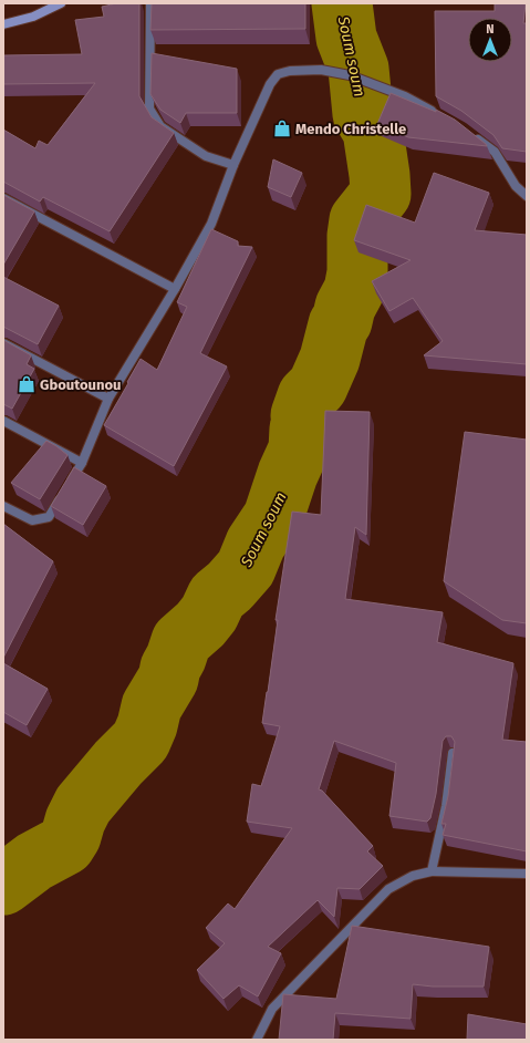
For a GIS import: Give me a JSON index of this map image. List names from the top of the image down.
{
  "water": ["Soum soum"],
  "places": {
    "shop": ["Mendo Christelle", "Gboutounou"]
  },
  "north": "top"
}
